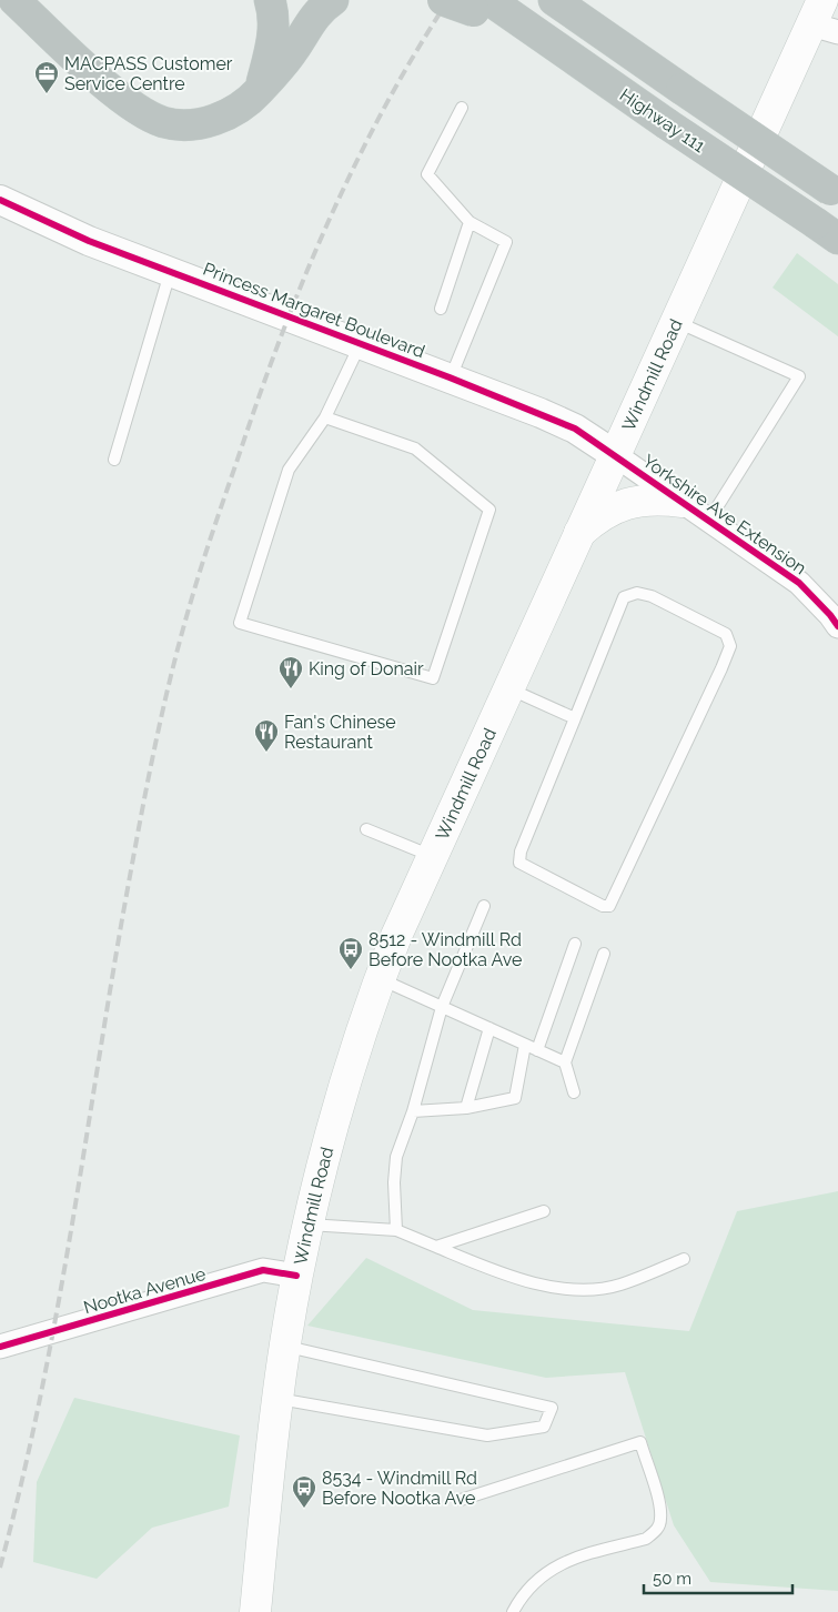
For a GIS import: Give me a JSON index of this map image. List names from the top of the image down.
{
  "streets": {
    "highway": ["Highway 111"],
    "main road": ["Windmill Road"],
    "street": ["Princess Margaret Boulevard", "Yorkshire Ave Extension", "Nootka Avenue"]
  },
  "crossings": [
    ["Princess Margaret Boulevard", "Windmill Road"],
    ["Princess Margaret Boulevard", "Yorkshire Ave Extension"],
    ["Windmill Road", "Yorkshire Ave Extension"],
    ["Windmill Road", "Nootka Avenue"]
  ],
  "places": {
    "office": ["MACPASS Customer Service Centre"],
    "restaurant": ["King of Donair", "Fan's Chinese Restaurant"],
    "bus stop": ["8512 - Windmill Rd Before Nootka Ave", "8534 - Windmill Rd Before Nootka Ave"]
  },
  "scale_bar": "50 m"
}
